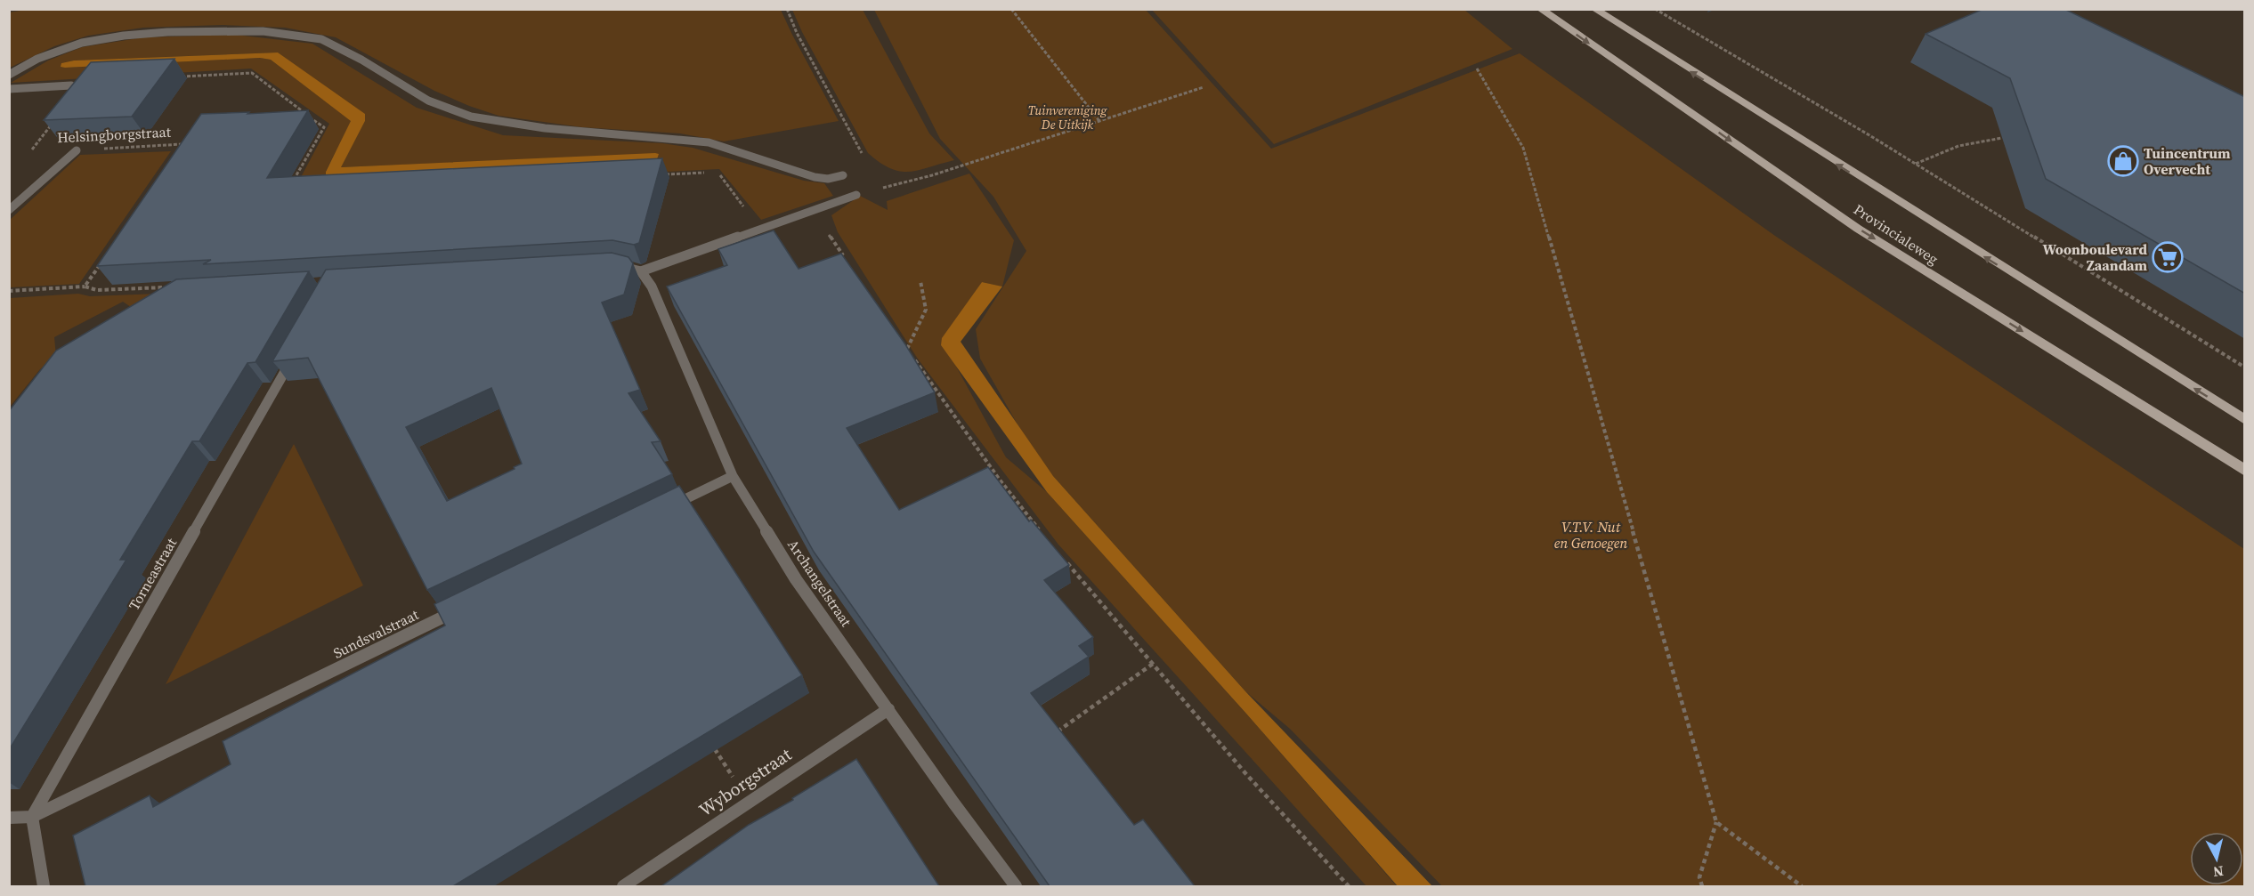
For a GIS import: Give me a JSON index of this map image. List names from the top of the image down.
{
  "streets": {
    "main road": ["Provincialeweg"],
    "street": [
      "Torneastraat",
      "Archangelstraat",
      "Sundsvalstraat",
      "Wyborgstraat"
    ],
    "path": ["Helsingborgstraat"]
  },
  "crossings": [
    ["Torneastraat", "Sundsvalstraat"],
    ["Archangelstraat", "Wyborgstraat"]
  ],
  "parks": ["Tuinvereniging De Uitkijk", "V.T.V. Nut en Genoegen"],
  "places": {
    "shop": ["Tuincentrum Overvecht"],
    "supermarket": ["Woonboulevard Zaandam"]
  },
  "north": "bottom"
}
